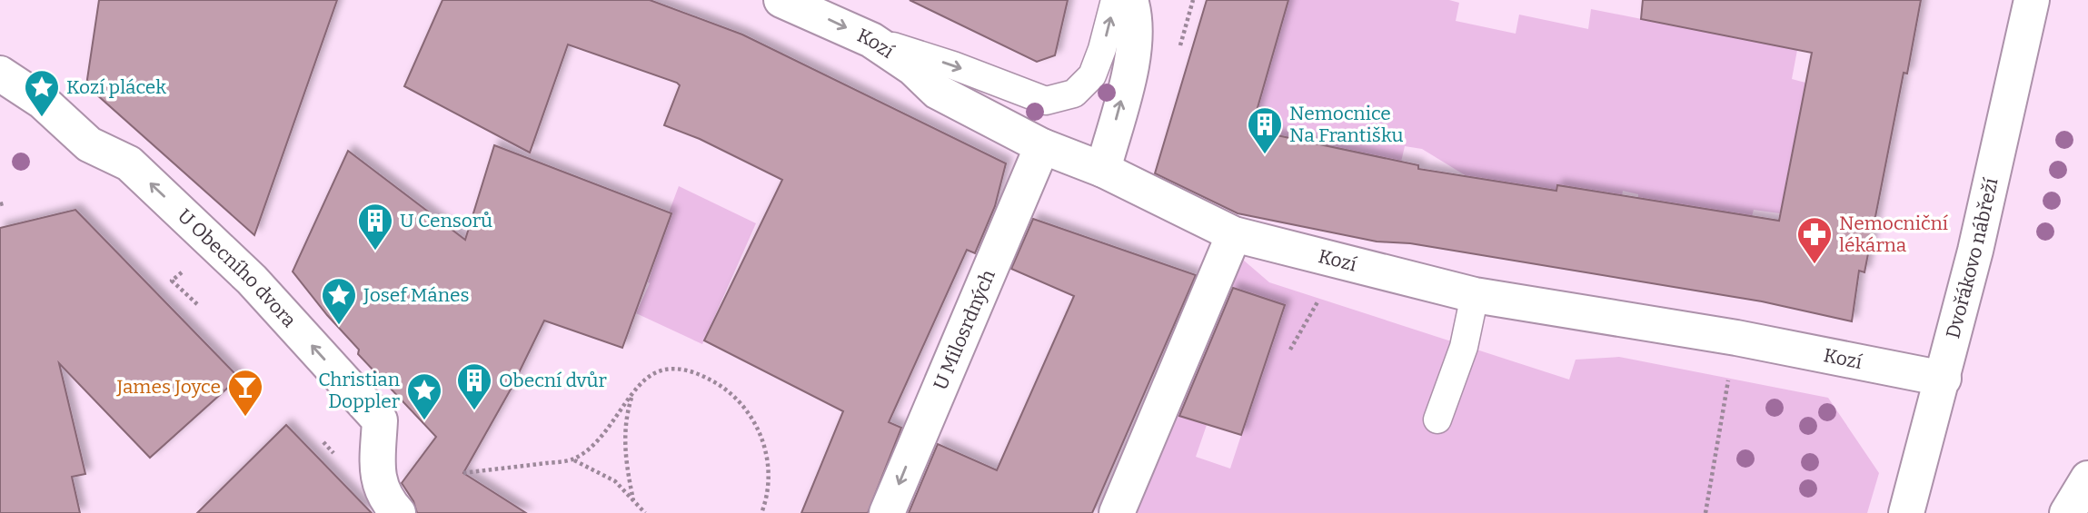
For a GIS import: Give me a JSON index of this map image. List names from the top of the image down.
{
  "streets": {
    "street": [
      "Kozí",
      "Dvořákovo nábřeží",
      "U Obecního dvora",
      "U Milosrdných"
    ]
  },
  "crossings": [
    ["Kozí", "Dvořákovo nábřeží"],
    ["Kozí", "U Milosrdných"]
  ],
  "one_way": ["U Obecního dvora"],
  "places": {
    "place": ["Kozí plácek", "Josef Mánes", "Christian Doppler"],
    "building": ["Nemocnice Na Františku", "U Censorů", "Obecní dvůr"],
    "pharmacy": ["Nemocniční lékárna"],
    "bar": ["James Joyce"]
  }
}
